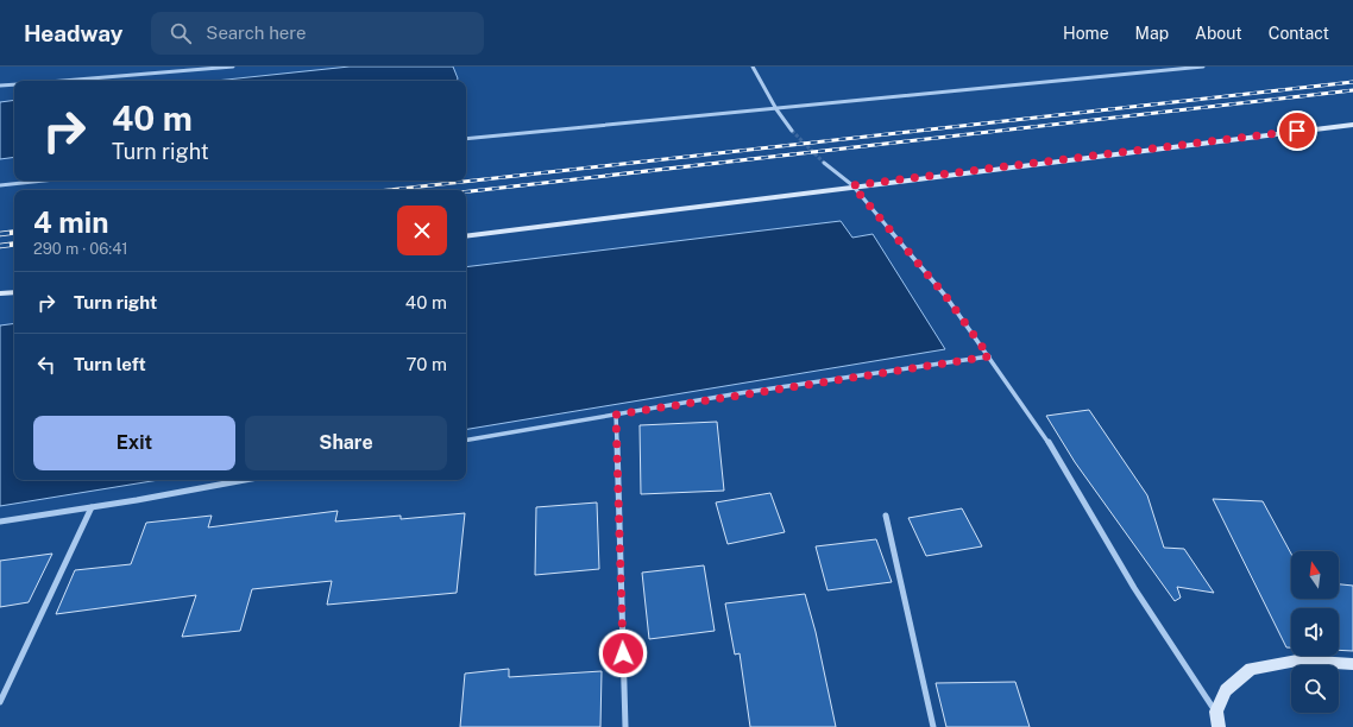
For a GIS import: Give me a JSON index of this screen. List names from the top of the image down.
{
  "north": "top",
  "page": {
    "header": "Headway",
    "search": "Search here",
    "nav": [
      "Home",
      "Map",
      "About",
      "Contact"
    ],
    "turn": ["40 m", "Turn right"],
    "heading": ["4 min", "290 m · 06:41"],
    "list": [
      {
        "name": "Turn right",
        "value": "40 m"
      },
      {
        "name": "Turn left",
        "value": "70 m"
      }
    ],
    "buttons": ["Exit", "Share"]
  }
}
